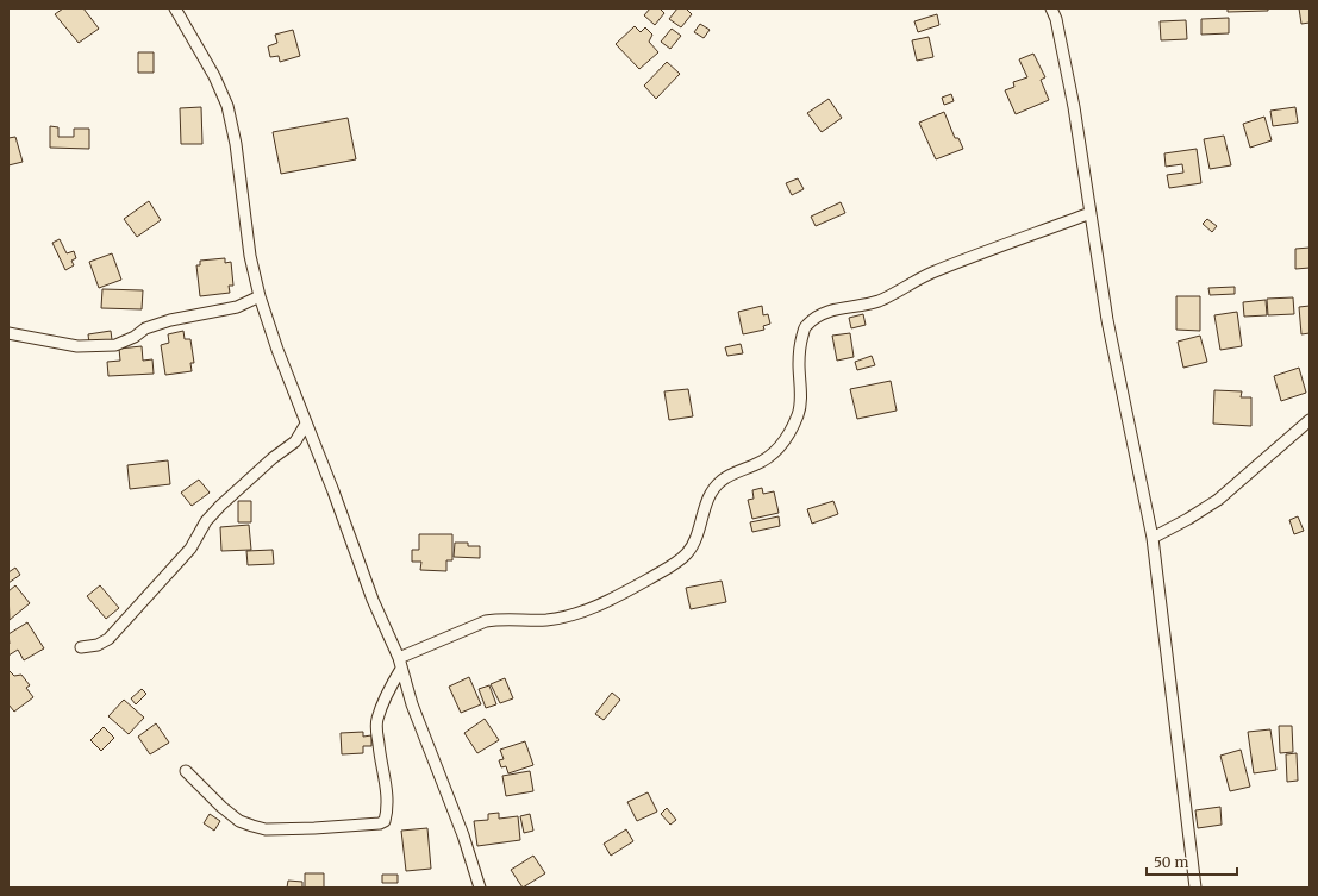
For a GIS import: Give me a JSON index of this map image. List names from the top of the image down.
{
  "scale_bar": "50 m"
}
